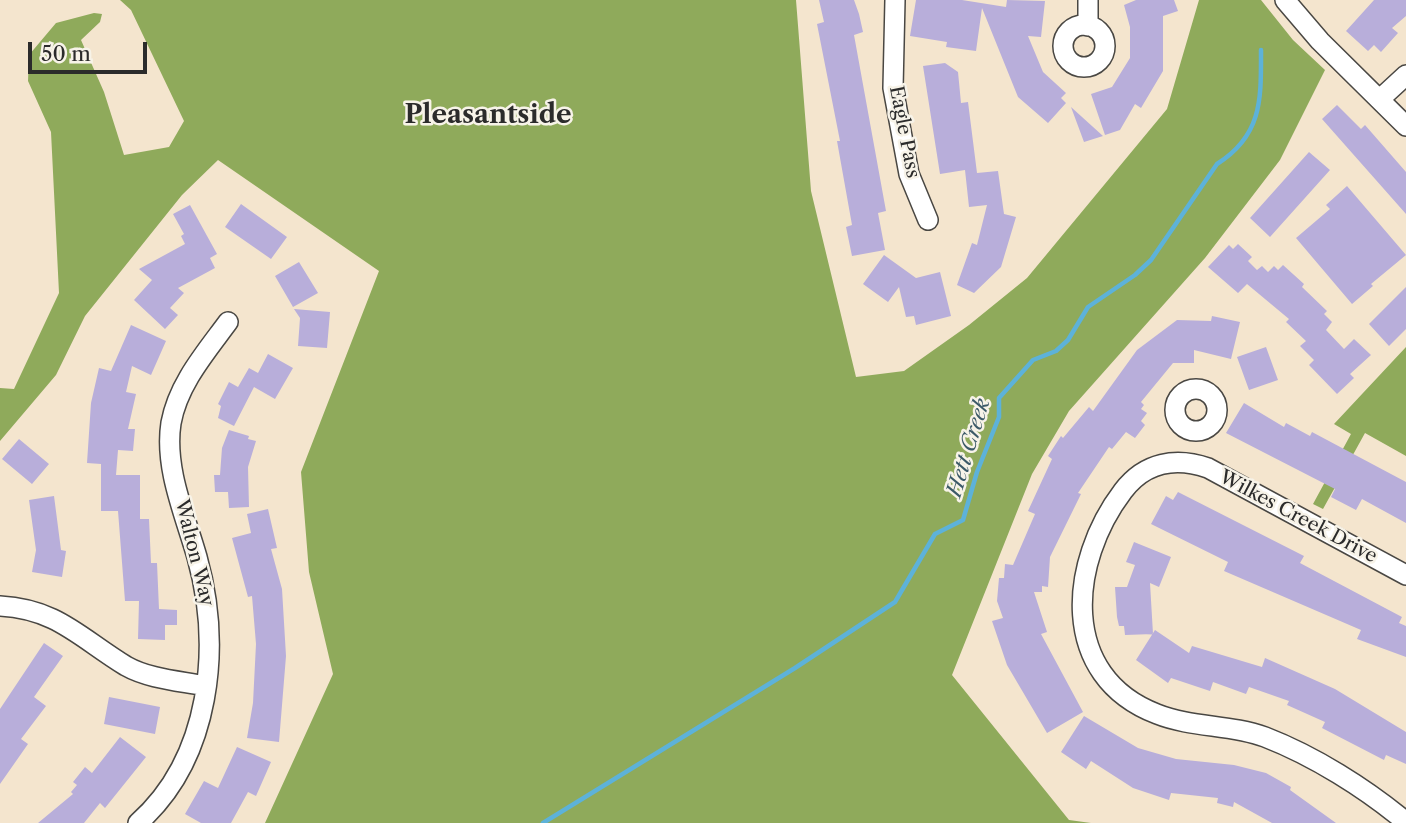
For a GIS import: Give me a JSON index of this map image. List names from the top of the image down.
{
  "streets": {
    "street": ["Eagle Pass", "Wilkes Creek Drive", "Walton Way"]
  },
  "districts": ["Pleasantside"],
  "water": ["Hett Creek"],
  "scale_bar": "50 m"
}
